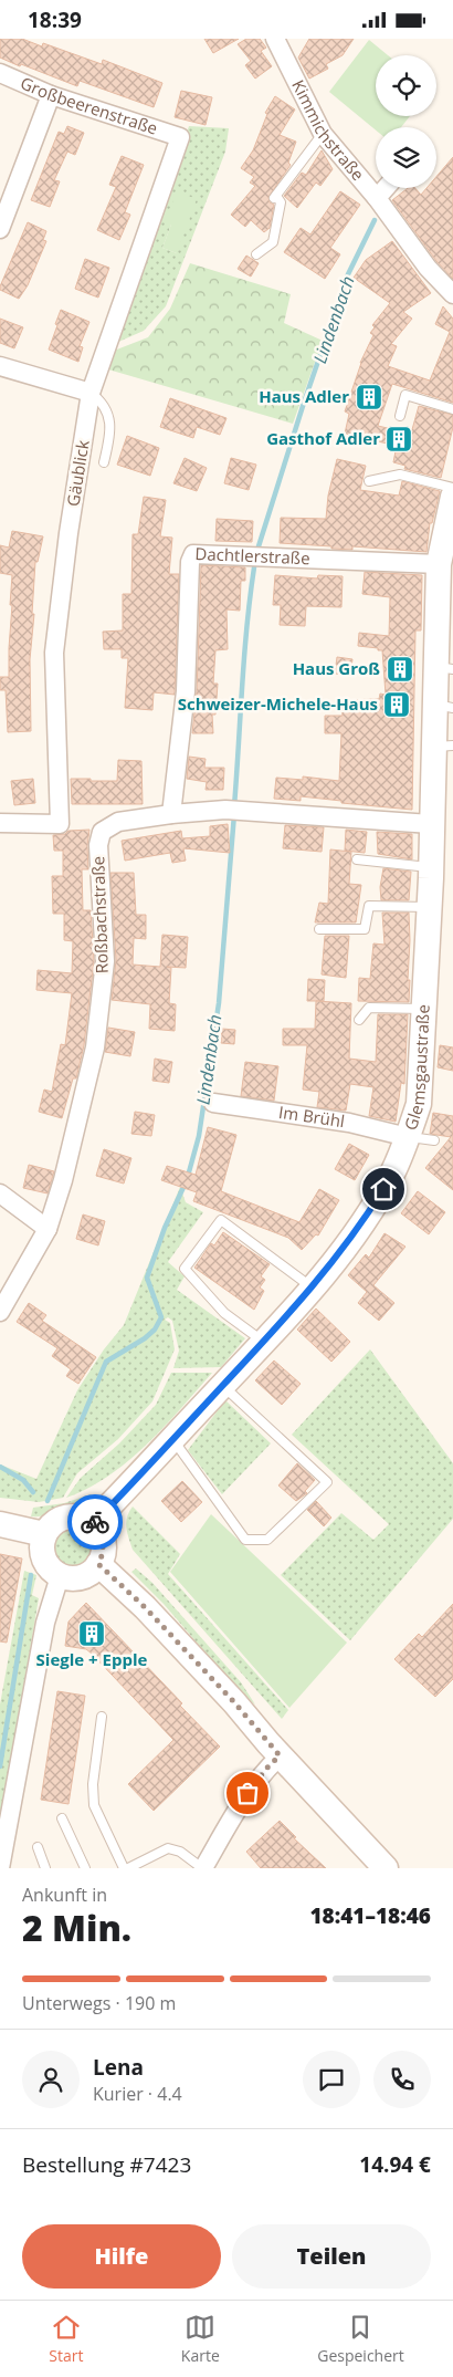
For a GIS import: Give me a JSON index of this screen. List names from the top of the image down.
{
  "streets": {
    "main road": ["Glemsgaustraße"],
    "street": [
      "Großbeerenstraße",
      "Kimmichstraße",
      "Gäublick",
      "Dachtlerstraße",
      "Roßbachstraße",
      "Im Brühl"
    ]
  },
  "crossings": [
    ["Großbeerenstraße", "Gäublick"],
    ["Dachtlerstraße", "Roßbachstraße"],
    ["Dachtlerstraße", "Glemsgaustraße"],
    ["Roßbachstraße", "Glemsgaustraße"],
    ["Glemsgaustraße", "Im Brühl"]
  ],
  "water": ["Lindenbach"],
  "places": {
    "building": [
      "Haus Adler",
      "Gasthof Adler",
      "Haus Groß",
      "Schweizer-Michele-Haus",
      "Siegle + Epple"
    ]
  },
  "page": {
    "status": "18:39",
    "heading": ["2 Min.", "Ankunft in", "18:41–18:46"],
    "panel": [
      "Lena",
      "Kurier · 4.4",
      "Bestellung #7423",
      "14.94 €"
    ],
    "bar": "Unterwegs · 190 m",
    "buttons": ["Hilfe", "Teilen"],
    "tabs": ["Start", "Karte", "Gespeichert"]
  }
}
